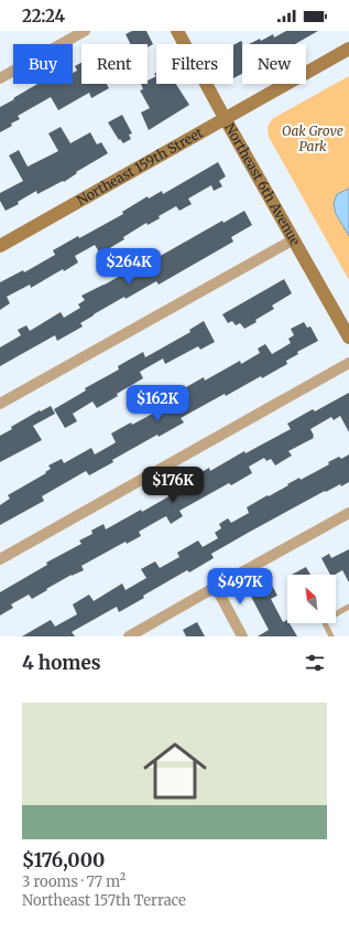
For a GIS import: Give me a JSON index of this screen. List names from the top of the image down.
{
  "streets": {
    "street": ["Northeast 159th Street", "Northeast 6th Avenue"]
  },
  "crossings": [
    ["Northeast 159th Street", "Northeast 6th Avenue"]
  ],
  "parks": ["Oak Grove Park"],
  "north": "top left",
  "page": {
    "status": "22:24",
    "chip": [
      "Buy",
      "Rent",
      "Filters",
      "New"
    ],
    "price": [
      "$264K",
      "$162K",
      "$176K",
      "$497K"
    ],
    "heading": "4 homes",
    "list": [
      {
        "name": "$176,000",
        "note": "3 rooms · 77 m² · Northeast 157th Terrace"
      }
    ]
  }
}
